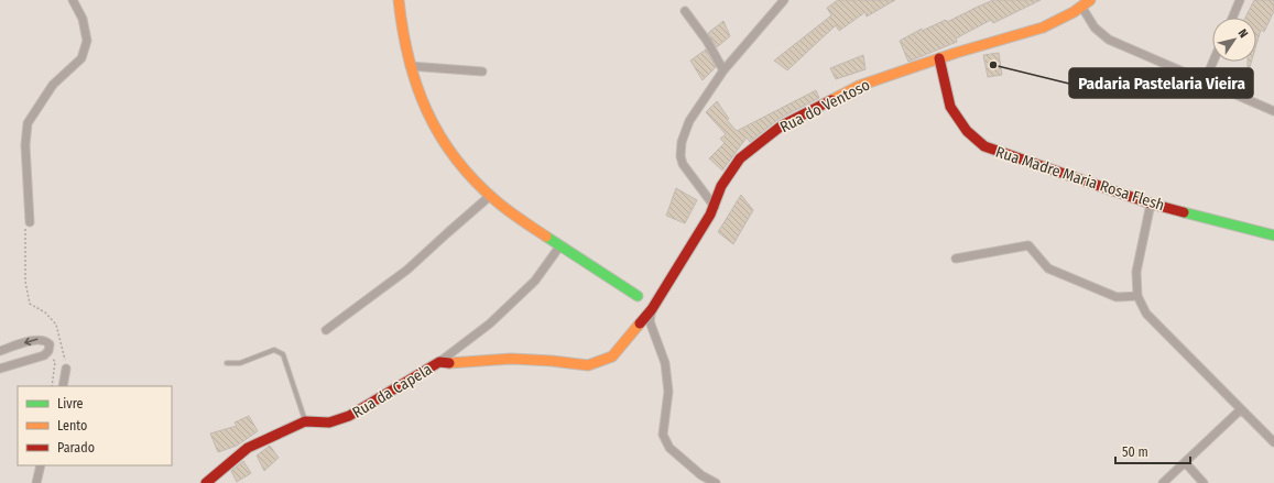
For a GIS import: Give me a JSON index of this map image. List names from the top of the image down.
{
  "streets": {
    "street": ["Rua do Ventoso", "Rua Madre Maria Rosa Flesh", "Rua da Capela"]
  },
  "crossings": [
    ["Rua do Ventoso", "Rua Madre Maria Rosa Flesh"],
    ["Rua do Ventoso", "Rua da Capela"]
  ],
  "places": ["Padaria Pastelaria Vieira"],
  "legend": ["Livre", "Lento", "Parado"],
  "scale_bar": "50 m",
  "north": "top right"
}
